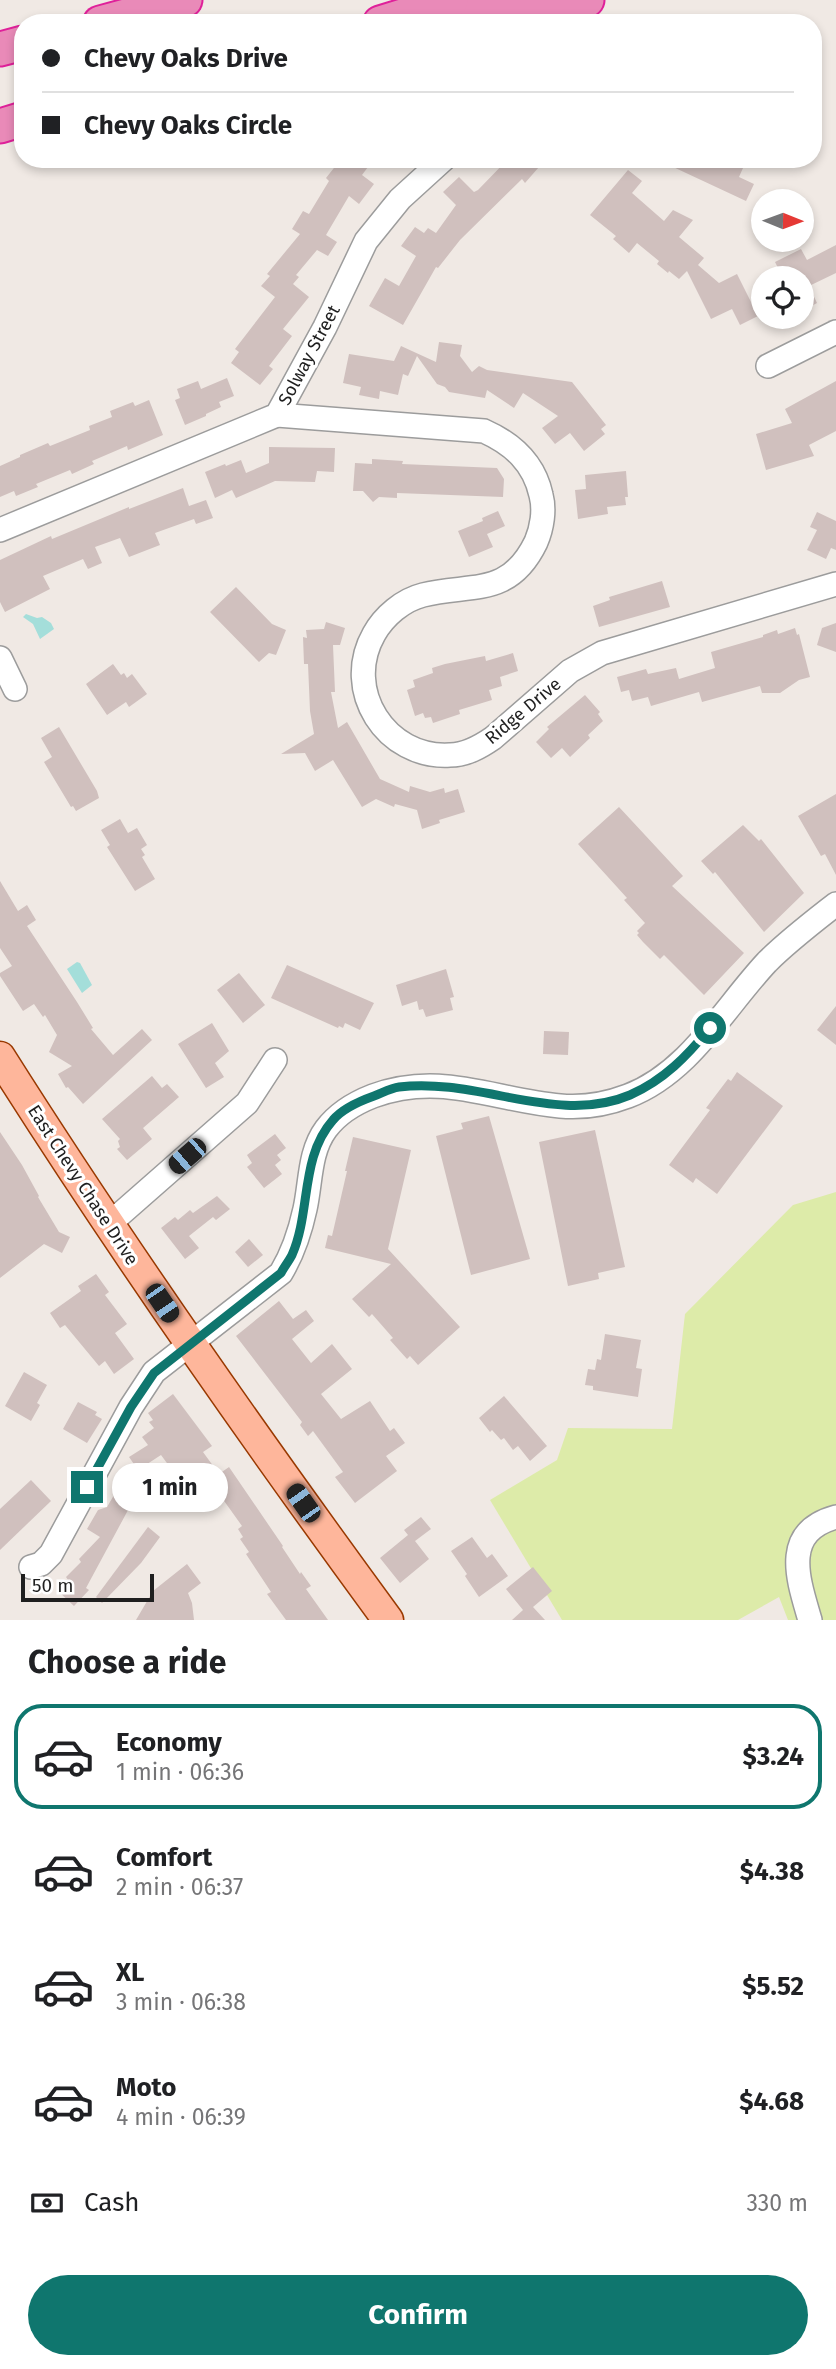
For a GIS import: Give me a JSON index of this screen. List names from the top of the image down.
{
  "streets": {
    "main road": ["East Chevy Chase Drive"],
    "street": ["Solway Street", "Ridge Drive"]
  },
  "crossings": [
    ["Solway Street", "Ridge Drive"]
  ],
  "scale_bar": "50 m",
  "north": "right",
  "page": {
    "banner": ["Chevy Oaks Drive", "Chevy Oaks Circle"],
    "bubble": "1 min",
    "scale": "50 m",
    "heading": "Choose a ride",
    "list": [
      {
        "name": "Economy",
        "note": "1 min · 06:36",
        "value": "$3.24"
      },
      {
        "name": "Comfort",
        "note": "2 min · 06:37",
        "value": "$4.38"
      },
      {
        "name": "XL",
        "note": "3 min · 06:38",
        "value": "$5.52"
      },
      {
        "name": "Moto",
        "note": "4 min · 06:39",
        "value": "$4.68"
      }
    ],
    "pay": ["Cash", "330 m"],
    "buttons": "Confirm"
  }
}
